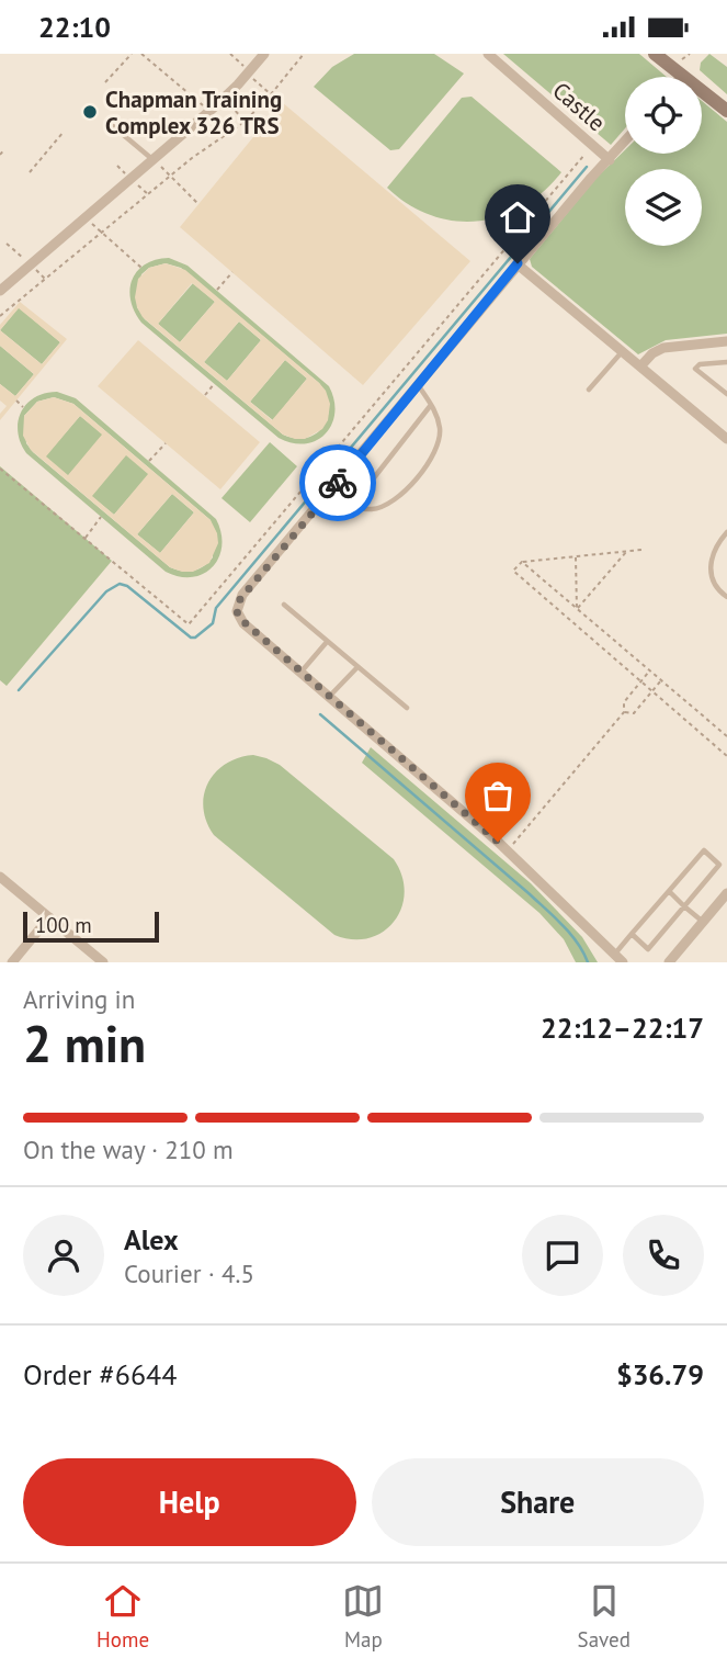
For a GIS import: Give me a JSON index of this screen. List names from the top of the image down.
{
  "streets": {
    "street": ["Castle"]
  },
  "places": ["Chapman Training Complex 326 TRS"],
  "scale_bar": "100 m",
  "page": {
    "status": "22:10",
    "scale": "100 m",
    "heading": ["2 min", "Arriving in", "22:12–22:17"],
    "panel": [
      "Alex",
      "Courier · 4.5",
      "Order #6644",
      "$36.79"
    ],
    "bar": "On the way · 210 m",
    "buttons": ["Help", "Share"],
    "tabs": ["Home", "Map", "Saved"]
  }
}
